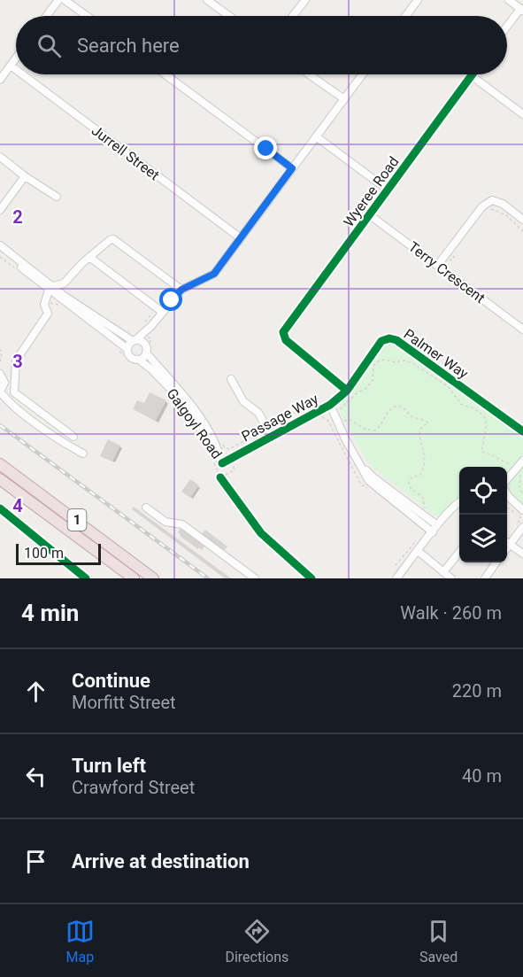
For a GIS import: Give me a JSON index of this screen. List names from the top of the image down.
{
  "streets": {
    "highway": ["1"],
    "street": [
      "Jurrell Street",
      "Wyeree Road",
      "Terry Crescent",
      "Palmer Way",
      "Passage Way",
      "Galgoyl Road"
    ]
  },
  "crossings": [
    ["Wyeree Road", "Terry Crescent"],
    ["Wyeree Road", "Palmer Way"],
    ["Wyeree Road", "Passage Way"],
    ["Palmer Way", "Passage Way"],
    ["Passage Way", "Galgoyl Road"]
  ],
  "scale_bar": "100 m",
  "page": {
    "search": "Search here",
    "scale": "100 m",
    "heading": ["4 min", "Walk · 260 m"],
    "list": [
      ["Continue", "Morfitt Street", "220 m"],
      ["Turn left", "Crawford Street", "40 m"],
      "Arrive at destination"
    ],
    "nav": ["Map", "Directions", "Saved"]
  },
  "grid": {
    "rows": ["2", "3", "4"]
  }
}
